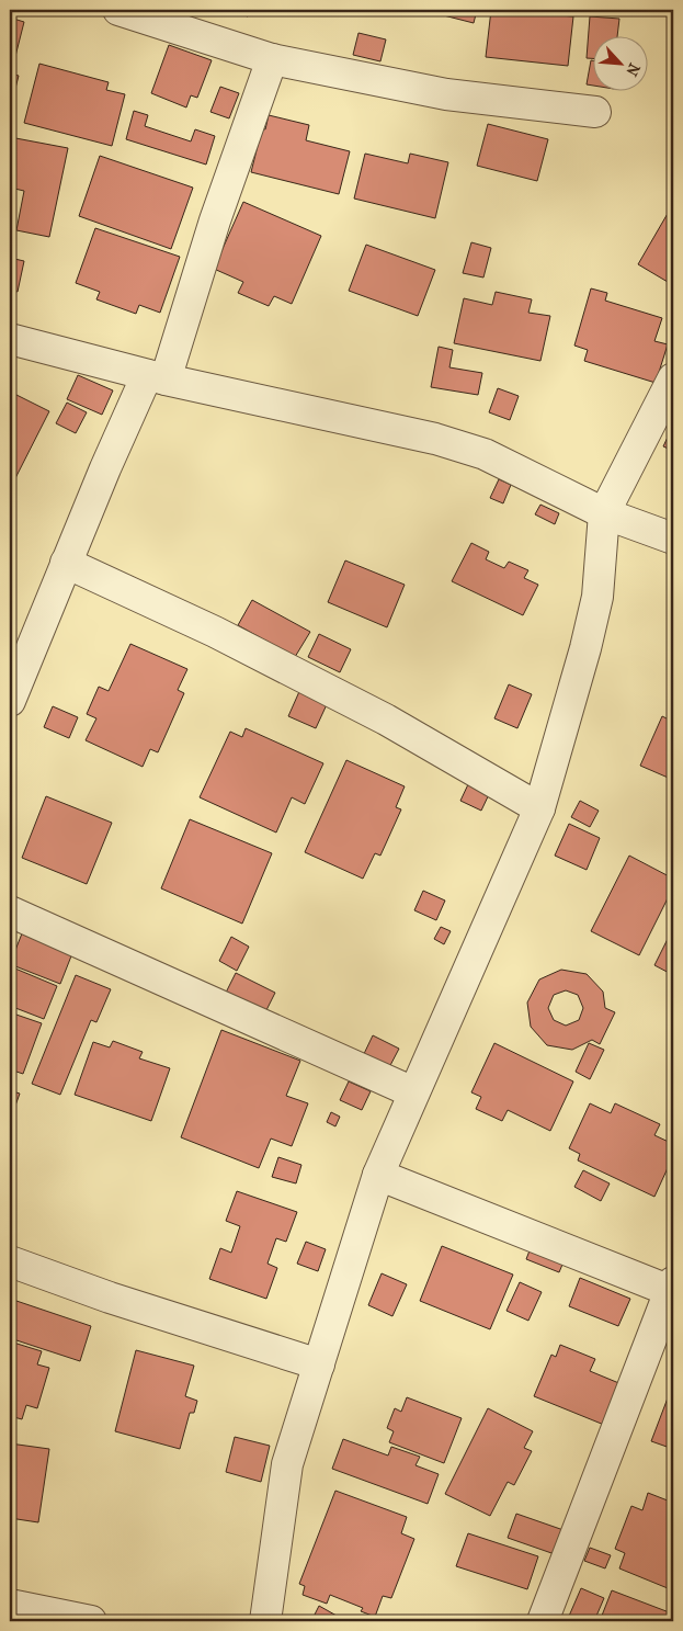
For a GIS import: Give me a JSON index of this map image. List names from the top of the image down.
{
  "north": "bottom right"
}
